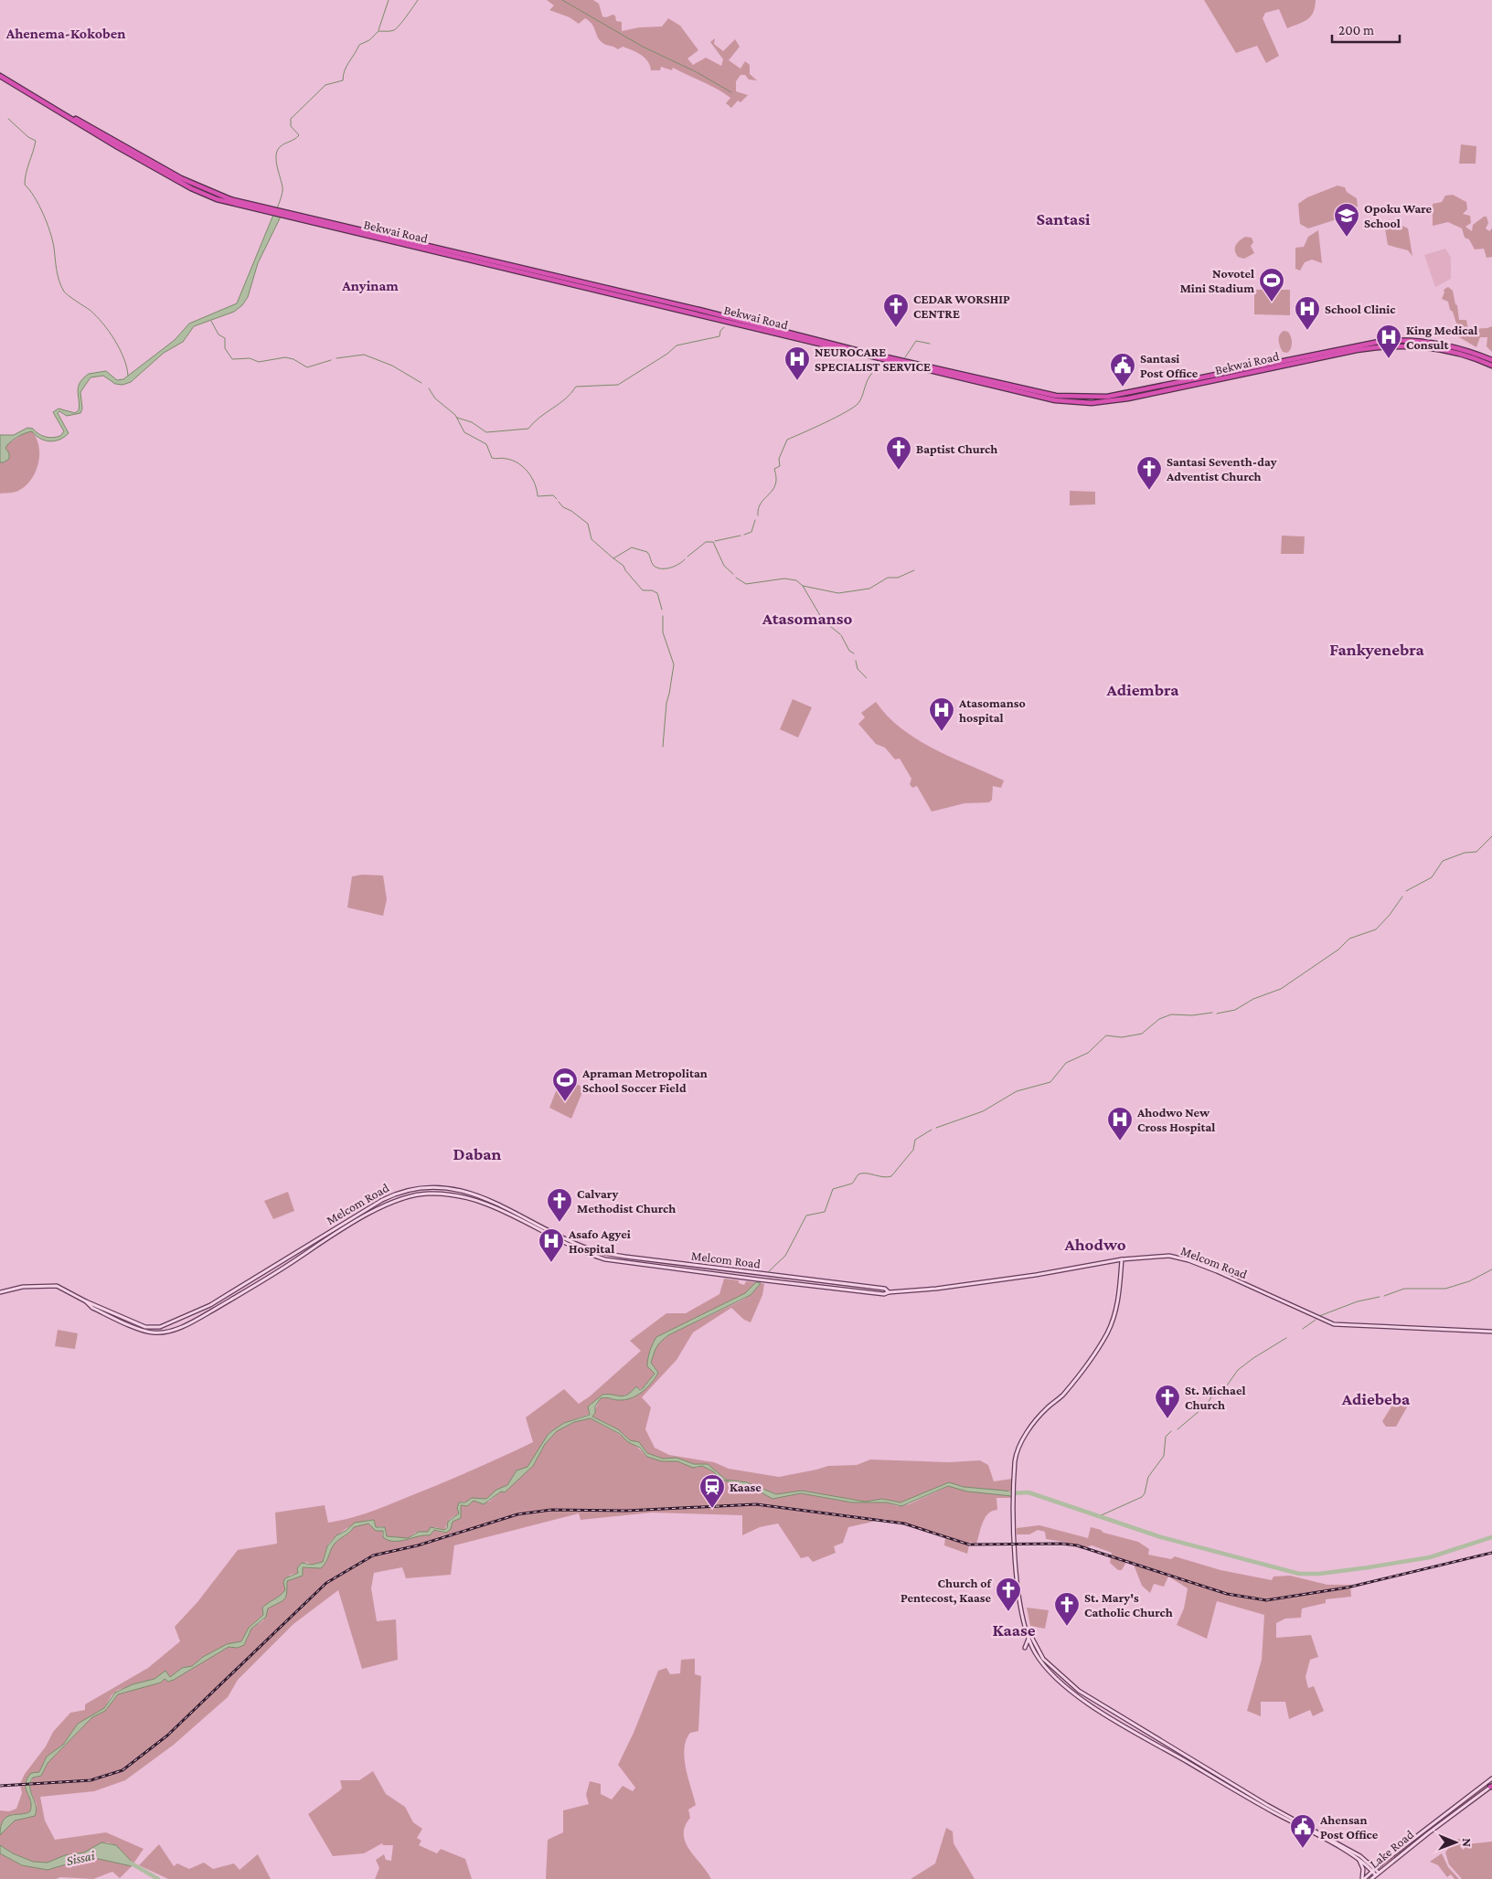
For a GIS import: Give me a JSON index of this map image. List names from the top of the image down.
{
  "streets": {
    "highway": ["Bekwai Road"],
    "main road": ["Melcom Road", "Lake Road"]
  },
  "districts": [
    "Ahenema-Kokoben",
    "Santasi",
    "Anyinam",
    "Atasomanso",
    "Fankyenebra",
    "Adiembra",
    "Daban",
    "Ahodwo",
    "Adiebeba",
    "Kaase"
  ],
  "water": ["Sissai"],
  "places": {
    "school or university": ["Opoku Ware School"],
    "sports": ["Novotel Mini Stadium", "Apraman Metropolitan School Soccer Field"],
    "church": [
      "CEDAR WORSHIP CENTRE",
      "Baptist Church",
      "Santasi Seventh-day Adventist Church",
      "Calvary Methodist Church",
      "St. Michael Church",
      "Church of Pentecost, Kaase",
      "St. Mary's Catholic Church"
    ],
    "hospital": [
      "School Clinic",
      "King Medical Consult",
      "NEUROCARE SPECIALIST SERVICE",
      "Atasomanso hospital",
      "Ahodwo New Cross Hospital",
      "Asafo Agyei Hospital"
    ],
    "public building": ["Santasi Post Office", "Ahensan Post Office"],
    "station": ["Kaase"]
  },
  "scale_bar": "200 m",
  "north": "right"
}
